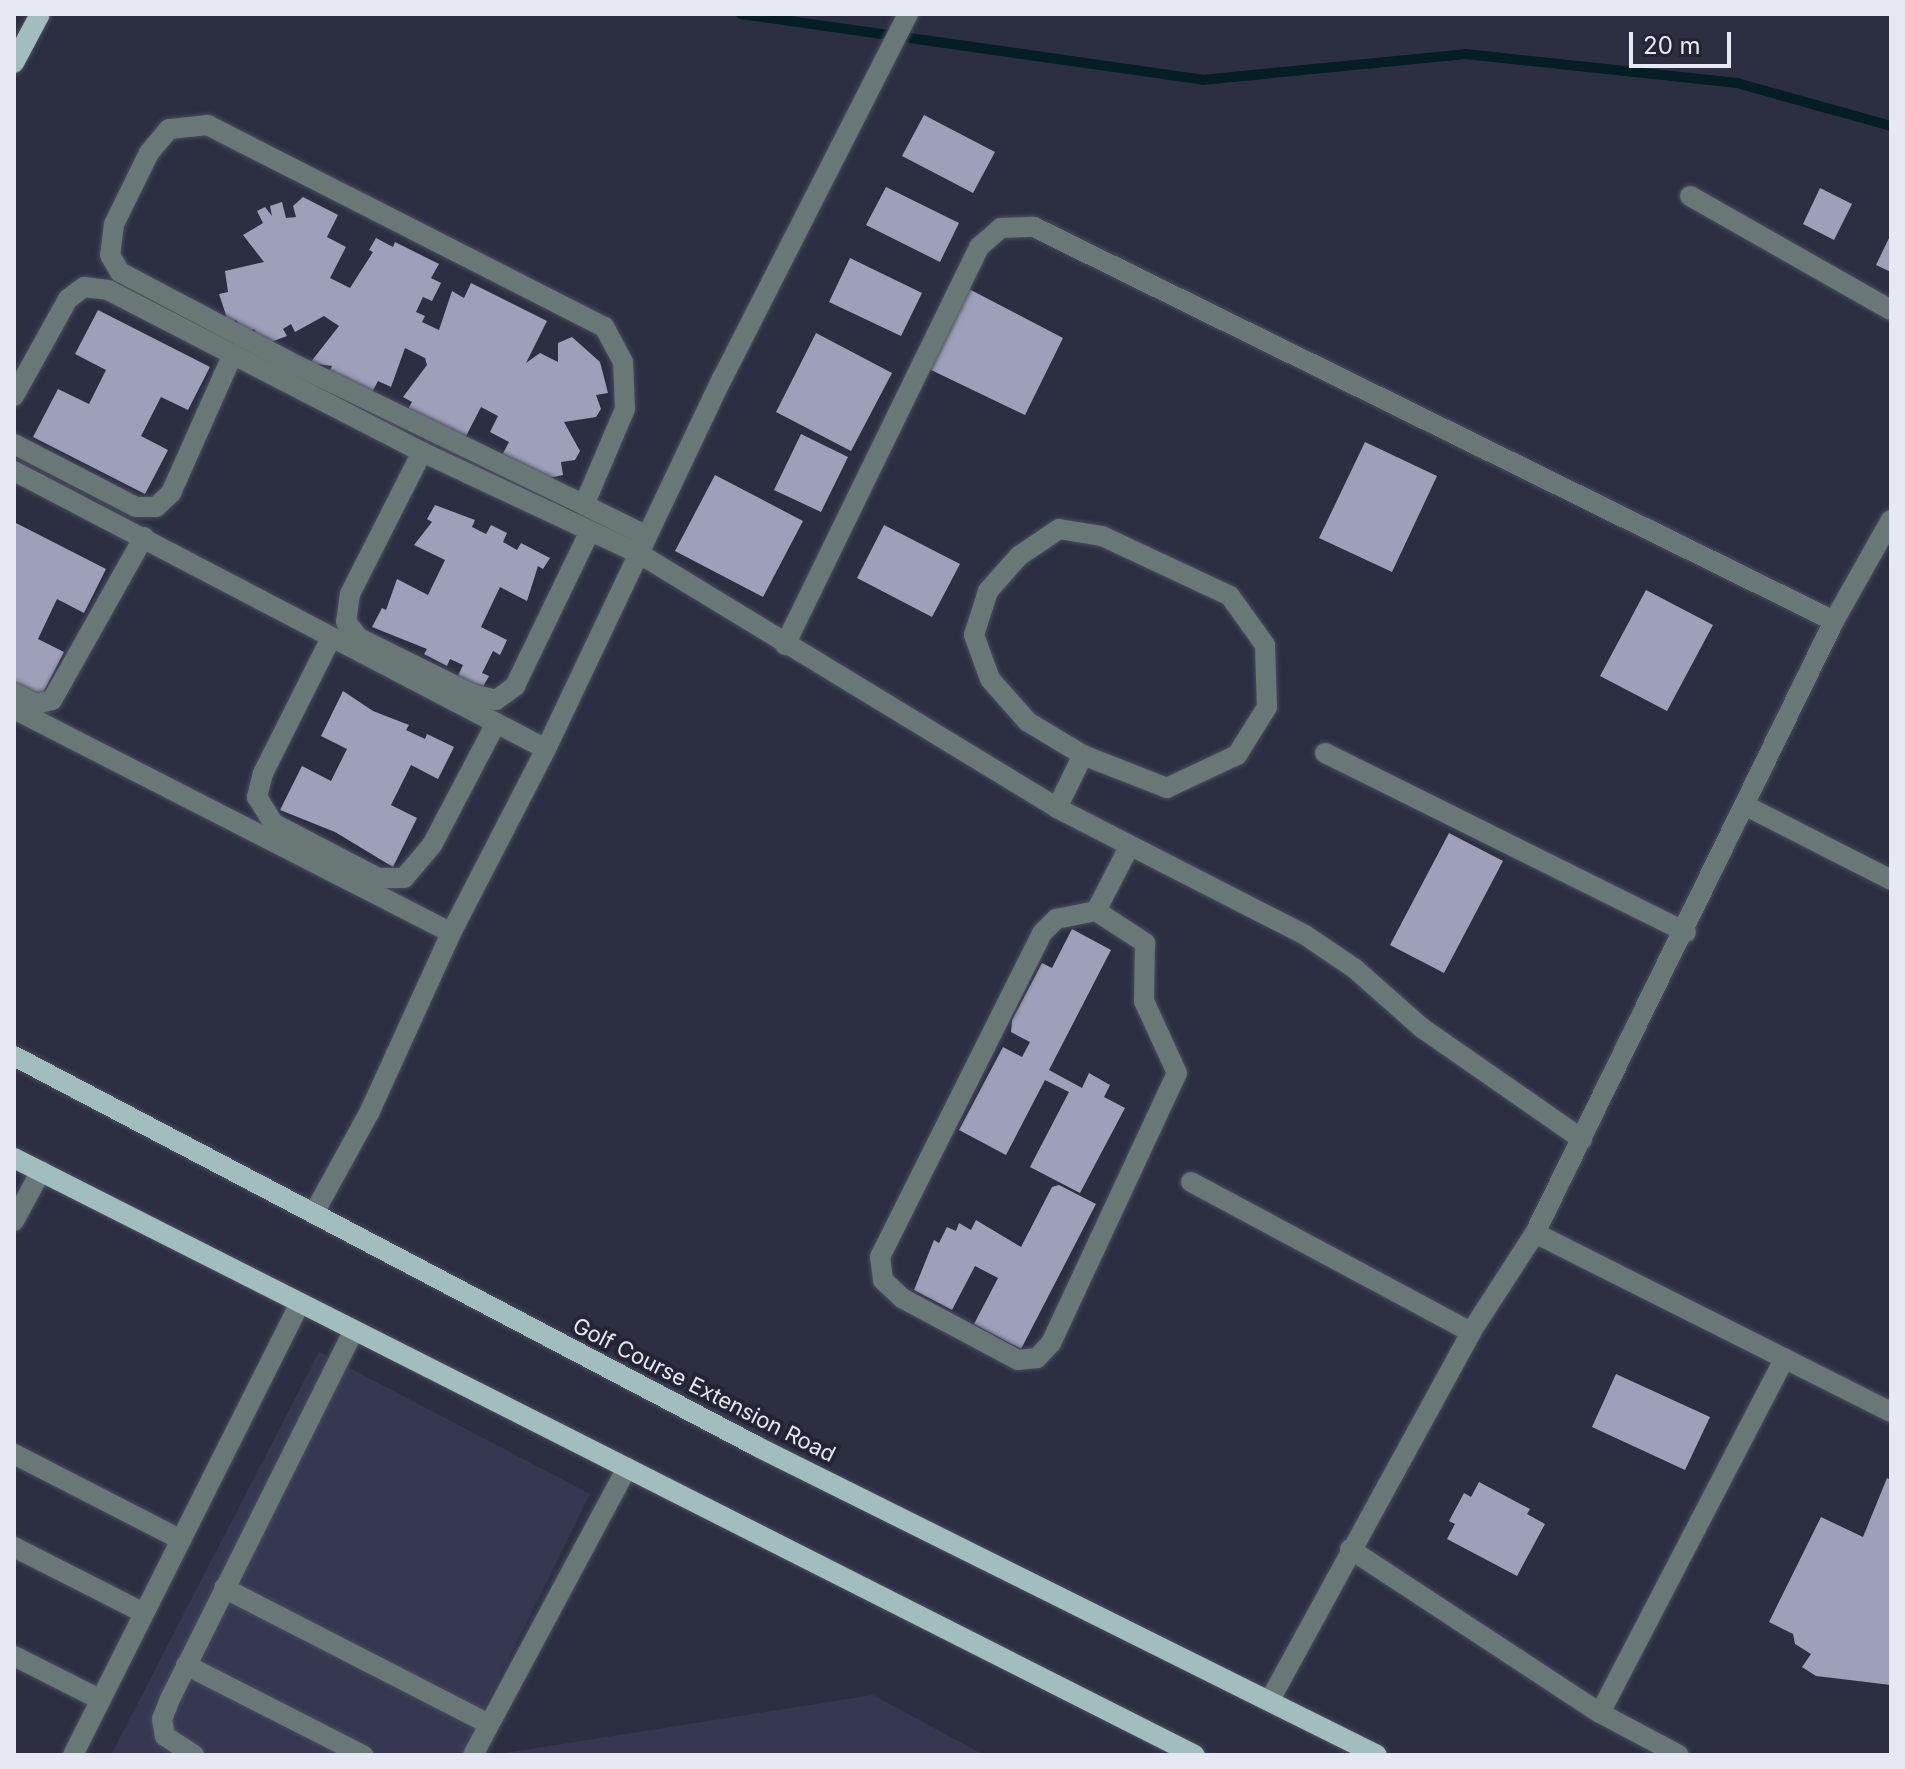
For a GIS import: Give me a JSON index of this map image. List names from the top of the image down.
{
  "streets": {
    "main road": ["Golf Course Extension Road"]
  },
  "scale_bar": "20 m"
}
